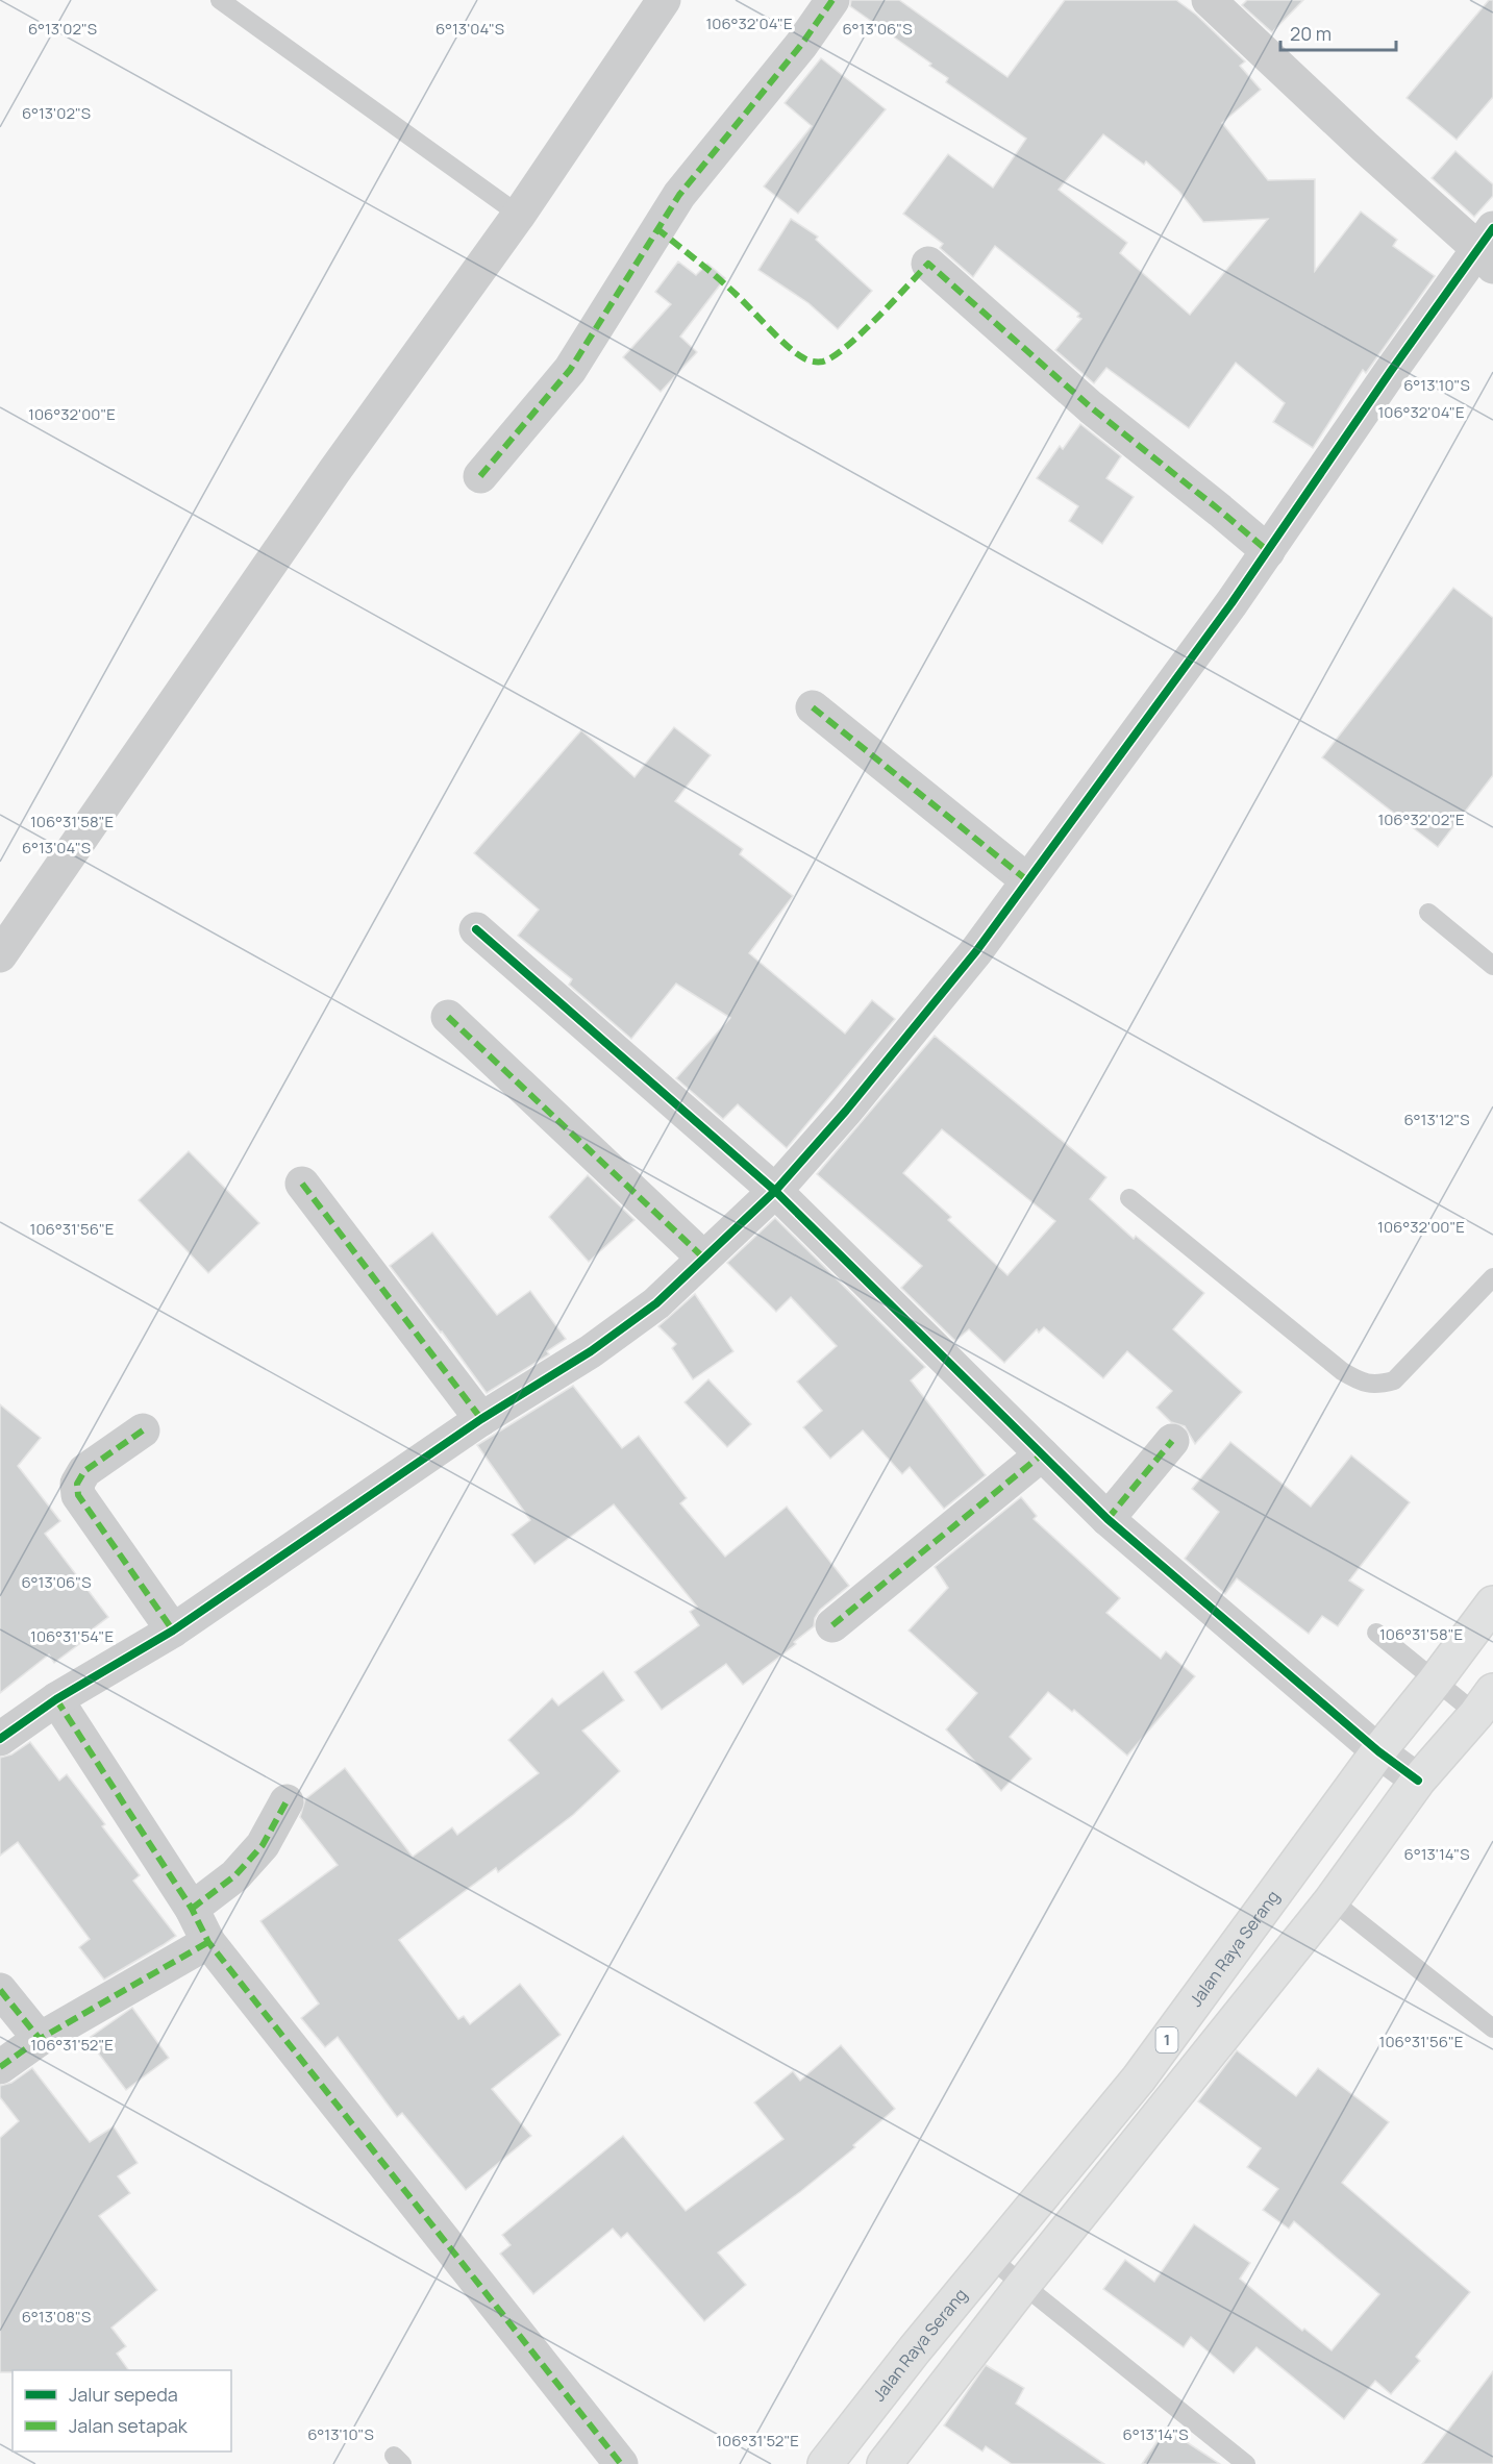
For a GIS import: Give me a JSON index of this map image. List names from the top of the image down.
{
  "streets": {
    "highway": ["Jalan Raya Serang", "1"]
  },
  "legend": ["Jalur sepeda", "Jalan setapak"],
  "scale_bar": "20 m",
  "coordinates": [
    "106°32'04\"E",
    "6°13'02\"S",
    "6°13'04\"S",
    "6°13'06\"S",
    "6°13'10\"S",
    "106°32'00\"E",
    "106°32'02\"E",
    "106°31'58\"E",
    "6°13'12\"S",
    "106°31'56\"E",
    "106°31'54\"E",
    "6°13'14\"S",
    "106°31'52\"E",
    "6°13'08\"S"
  ]
}
